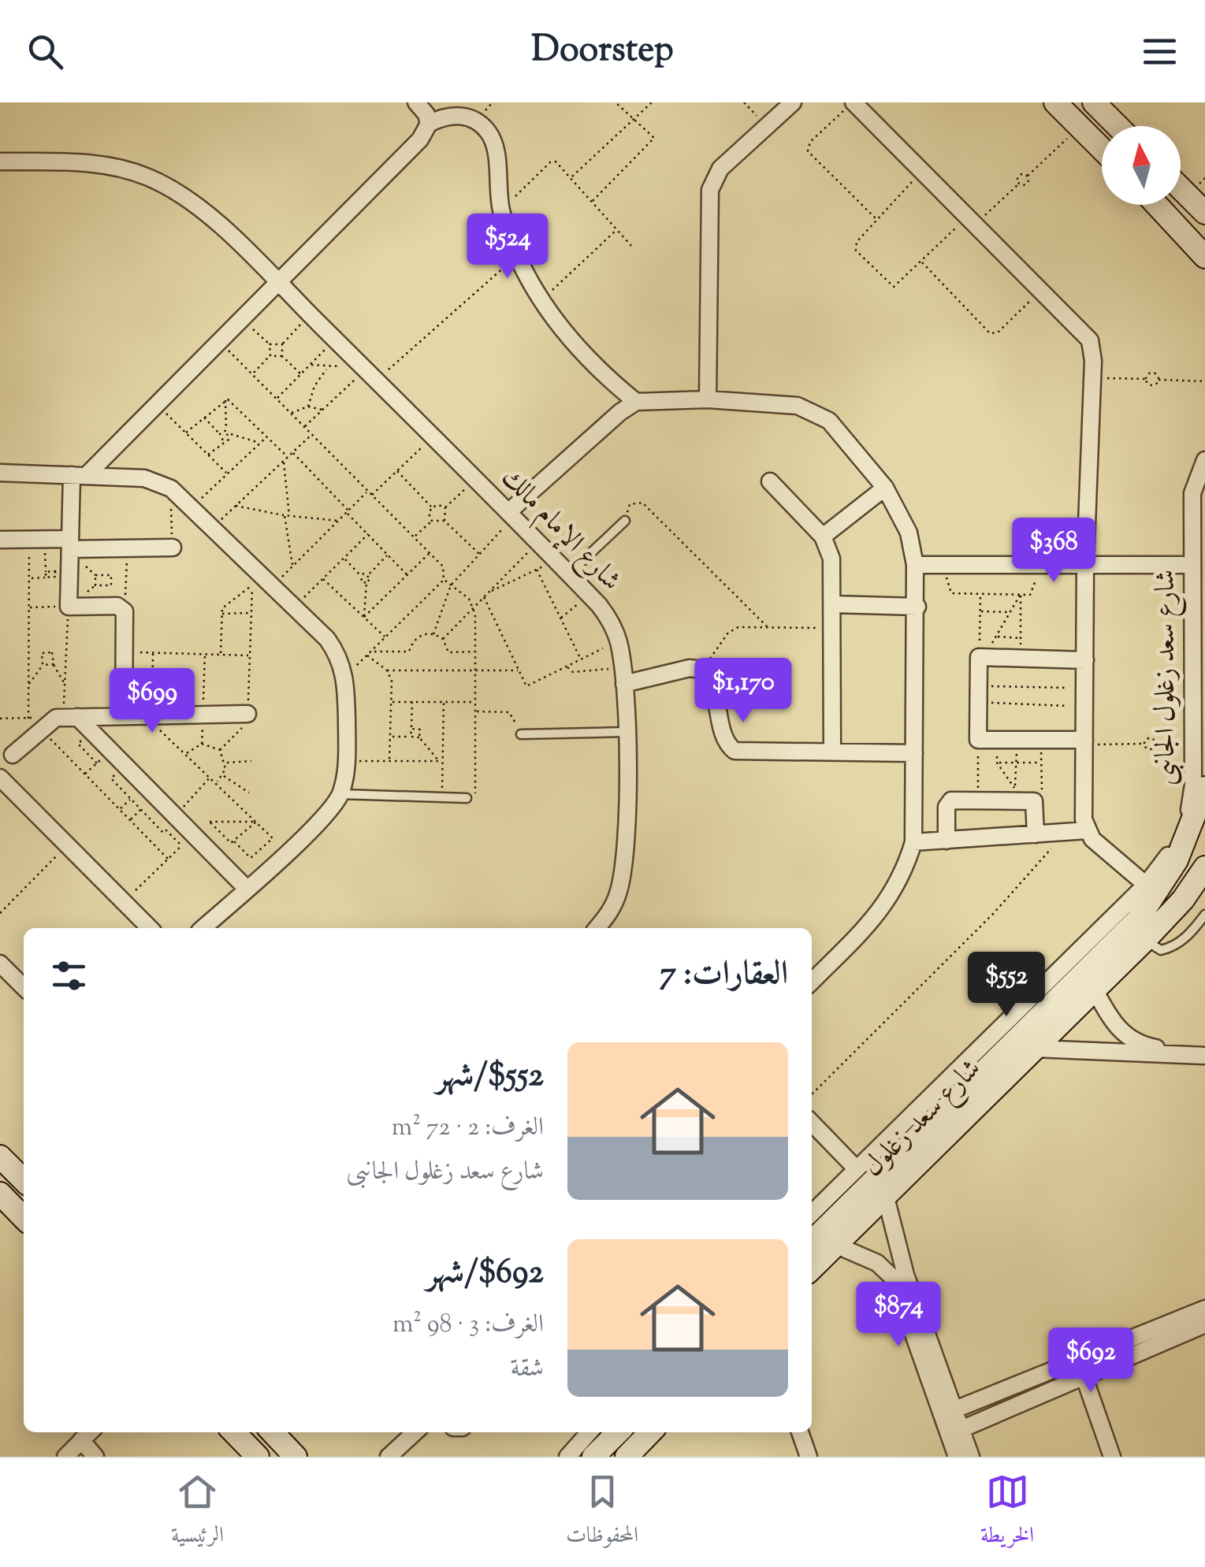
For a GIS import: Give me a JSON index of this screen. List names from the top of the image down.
{
  "streets": {
    "main road": ["شارع سعد زغلول"],
    "street": ["شارع الإمام مالك", "شارع سعد زغلول الجانبى"]
  },
  "north": "top",
  "page": {
    "header": "Doorstep",
    "price": [
      "$524",
      "$368",
      "$1,170",
      "$699",
      "$552",
      "$874",
      "$692"
    ],
    "heading": "العقارات: 7",
    "list": [
      {
        "name": "$552/شهر",
        "note": "الغرف: 2 · 72 m² · شارع سعد زغلول الجانبى"
      },
      {
        "name": "$692/شهر",
        "note": "الغرف: 3 · 98 m² · شقة"
      }
    ],
    "tabs": ["الخريطة", "المحفوظات", "الرئيسية"]
  }
}
